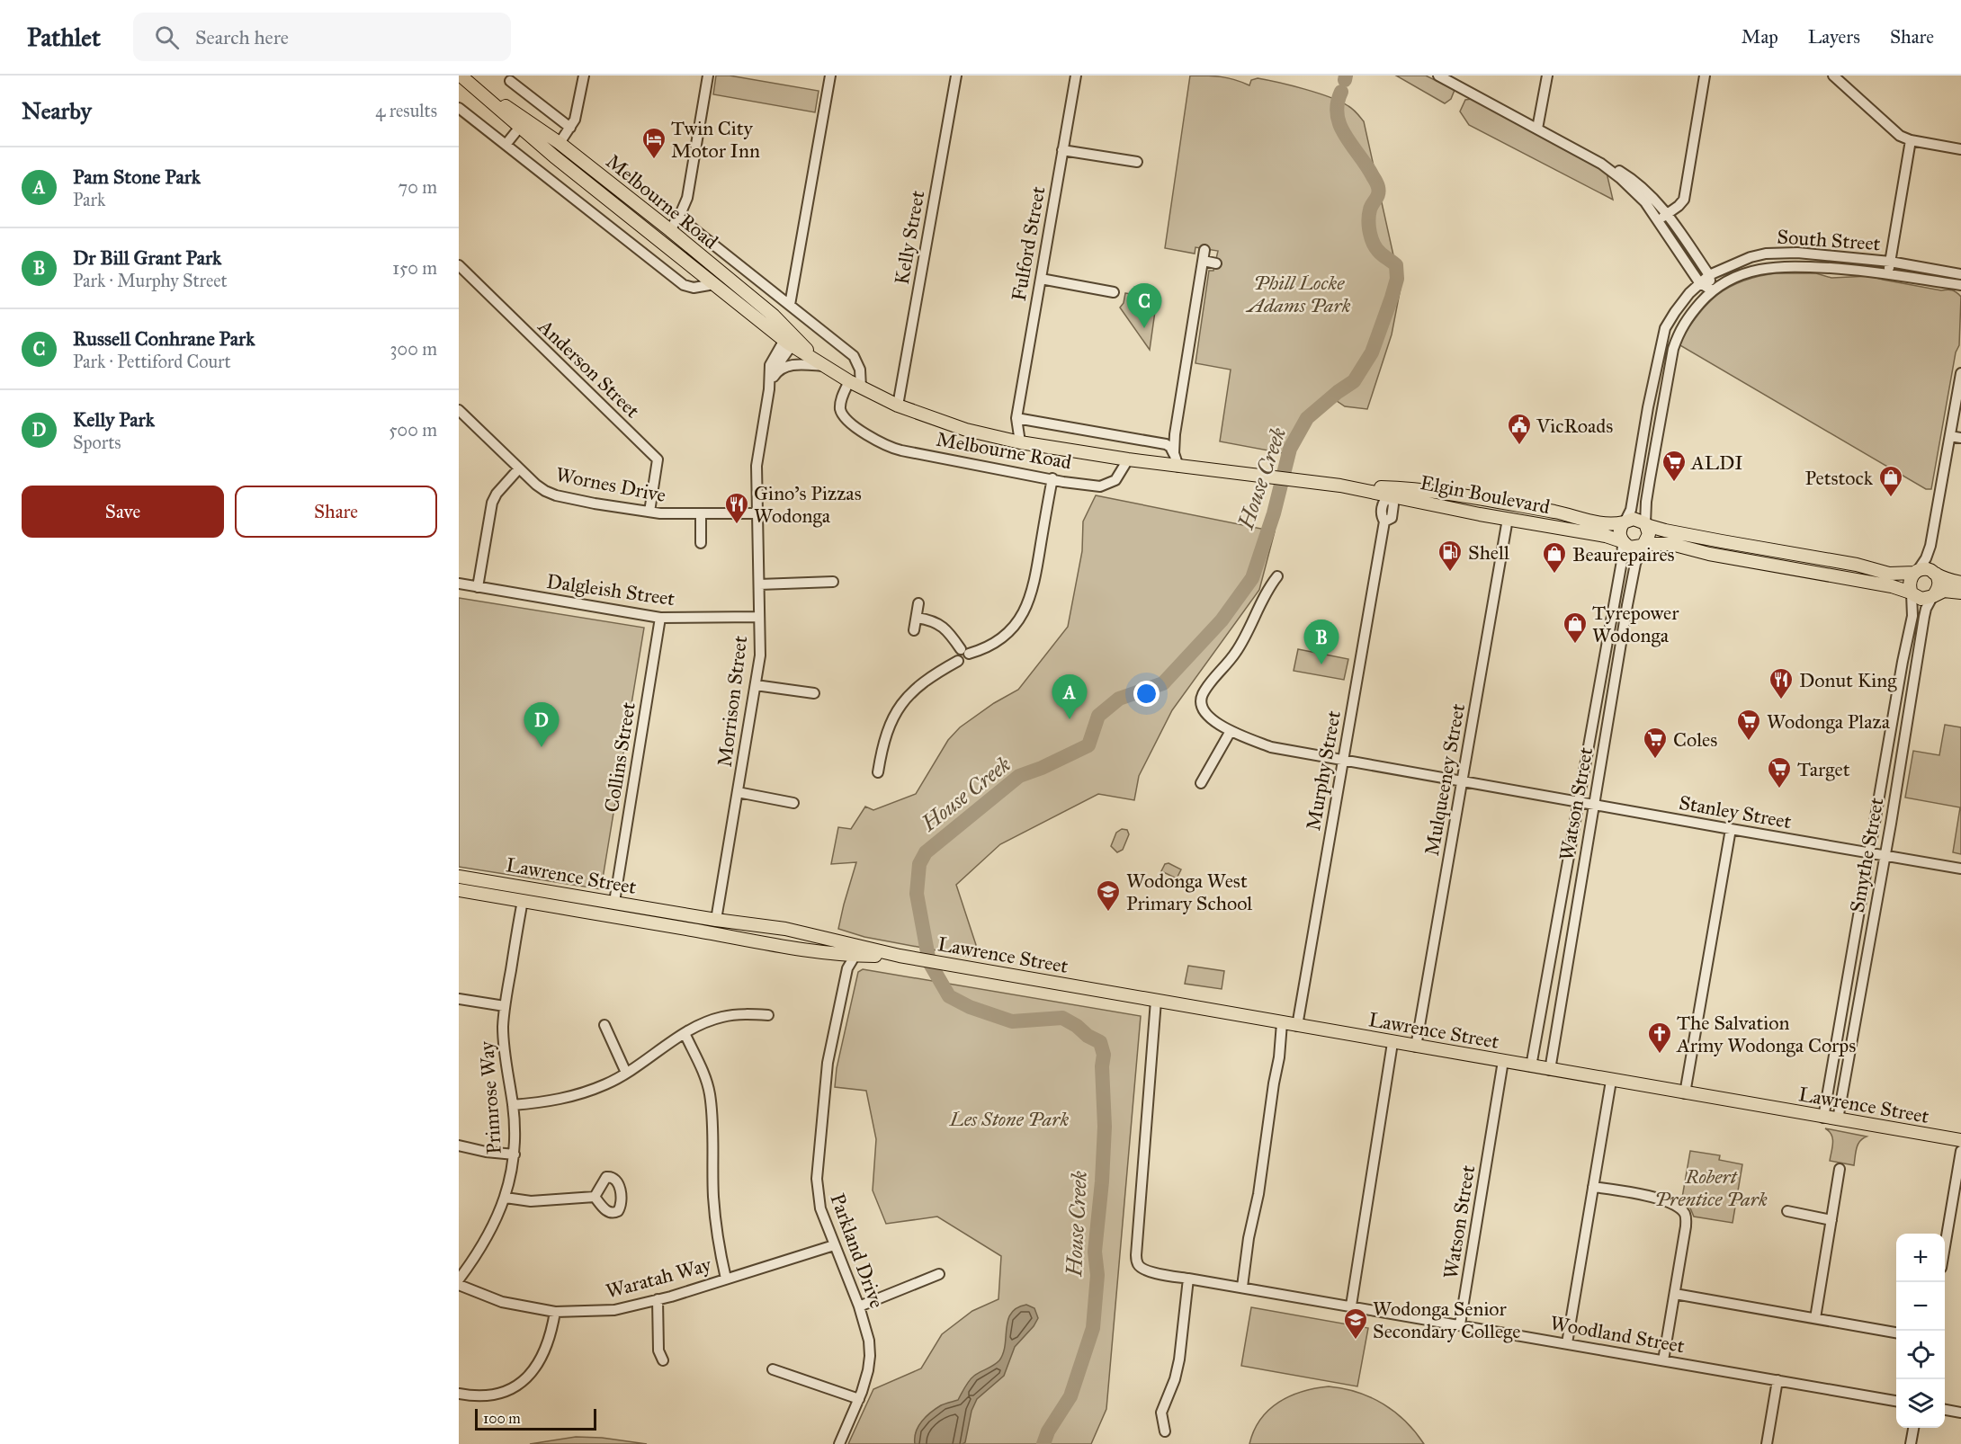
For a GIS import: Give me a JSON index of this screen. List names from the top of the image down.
{
  "streets": {
    "main road": ["Melbourne Road", "Elgin Boulevard", "Lawrence Street"],
    "street": [
      "Kelly Street",
      "South Street",
      "Fulford Street",
      "Anderson Street",
      "Wornes Drive",
      "Dalgleish Street",
      "Morrison Street",
      "Collins Street",
      "Murphy Street",
      "Mulqueeney Street",
      "Watson Street",
      "Stanley Street",
      "Smythe Street",
      "Primrose Way",
      "Parkland Drive",
      "Waratah Way",
      "Woodland Street"
    ]
  },
  "crossings": [
    ["Melbourne Road", "Kelly Street"],
    ["Melbourne Road", "Fulford Street"],
    ["Melbourne Road", "Elgin Boulevard"],
    ["Melbourne Road", "Morrison Street"],
    ["Anderson Street", "Wornes Drive"],
    ["Wornes Drive", "Morrison Street"],
    ["Elgin Boulevard", "Murphy Street"],
    ["Elgin Boulevard", "Mulqueeney Street"],
    ["Elgin Boulevard", "Watson Street"],
    ["Dalgleish Street", "Morrison Street"],
    ["Dalgleish Street", "Collins Street"],
    ["Morrison Street", "Lawrence Street"],
    ["Collins Street", "Lawrence Street"],
    ["Murphy Street", "Lawrence Street"],
    ["Mulqueeney Street", "Lawrence Street"],
    ["Watson Street", "Stanley Street"],
    ["Watson Street", "Lawrence Street"],
    ["Watson Street", "Woodland Street"],
    ["Stanley Street", "Smythe Street"],
    ["Smythe Street", "Lawrence Street"],
    ["Lawrence Street", "Primrose Way"],
    ["Lawrence Street", "Parkland Drive"],
    ["Lawrence Street", "Woodland Street"],
    ["Parkland Drive", "Waratah Way"]
  ],
  "water": ["House Creek"],
  "parks": ["Phill Locke Adams Park", "Les Stone Park", "Robert Prentice Park"],
  "places": {
    "hotel": ["Twin City Motor Inn"],
    "public building": ["VicRoads"],
    "supermarket": [
      "ALDI",
      "Wodonga Plaza",
      "Coles",
      "Target"
    ],
    "shop": ["Petstock", "Beaurepaires", "Tyrepower Wodonga"],
    "restaurant": ["Gino's Pizzas Wodonga", "Donut King"],
    "fuel station": ["Shell"],
    "school or university": ["Wodonga West Primary School", "Wodonga Senior Secondary College"],
    "church": ["The Salvation Army Wodonga Corps"]
  },
  "scale_bar": "100 m",
  "page": {
    "header": "Pathlet",
    "search": "Search here",
    "nav": ["Map", "Layers", "Share"],
    "heading": ["Nearby", "4 results"],
    "list": [
      {
        "mark": "A",
        "name": "Pam Stone Park",
        "note": "Park",
        "value": "70 m"
      },
      {
        "mark": "B",
        "name": "Dr Bill Grant Park",
        "note": "Park · Murphy Street",
        "value": "150 m"
      },
      {
        "mark": "C",
        "name": "Russell Conhrane Park",
        "note": "Park · Pettiford Court",
        "value": "300 m"
      },
      {
        "mark": "D",
        "name": "Kelly Park",
        "note": "Sports",
        "value": "500 m"
      }
    ],
    "pins": [
      "C",
      "B",
      "A",
      "D"
    ],
    "buttons": ["Save", "Share"],
    "map_buttons": ["+", "−"],
    "scale": "100 m"
  }
}
